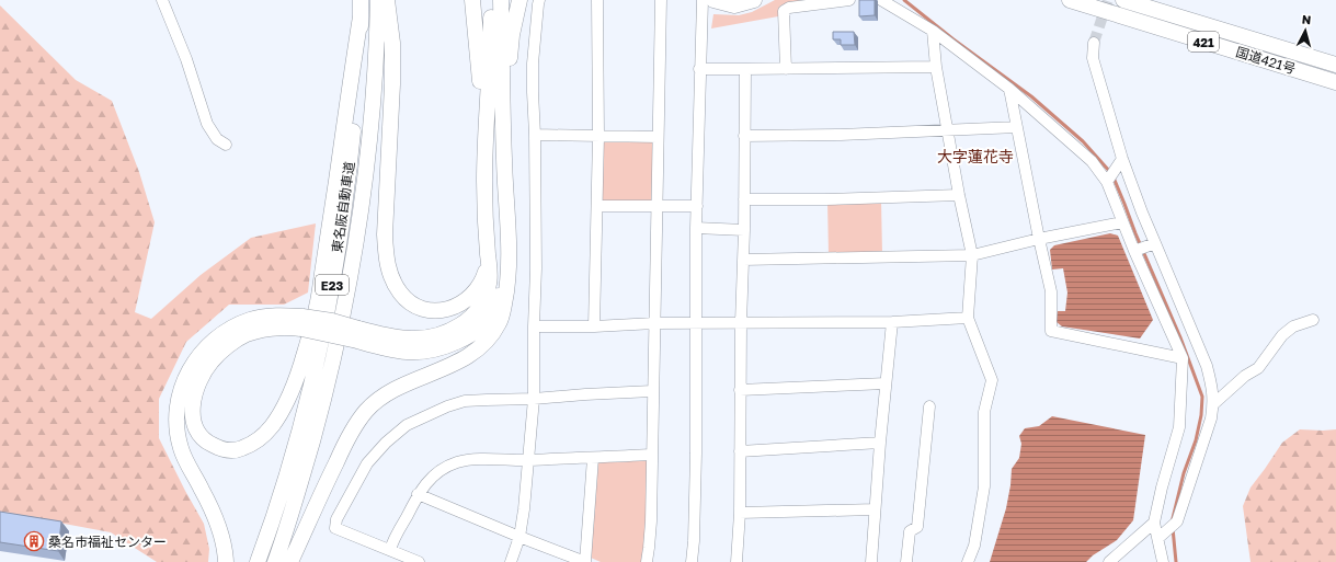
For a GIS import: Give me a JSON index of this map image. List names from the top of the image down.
{
  "streets": {
    "highway": [
      "421",
      "国道421号",
      "東名阪自動車道",
      "E23"
    ]
  },
  "districts": ["大字蓮花寺"],
  "places": {
    "building": ["桑名市福祉センター"]
  },
  "north": "top"
}
